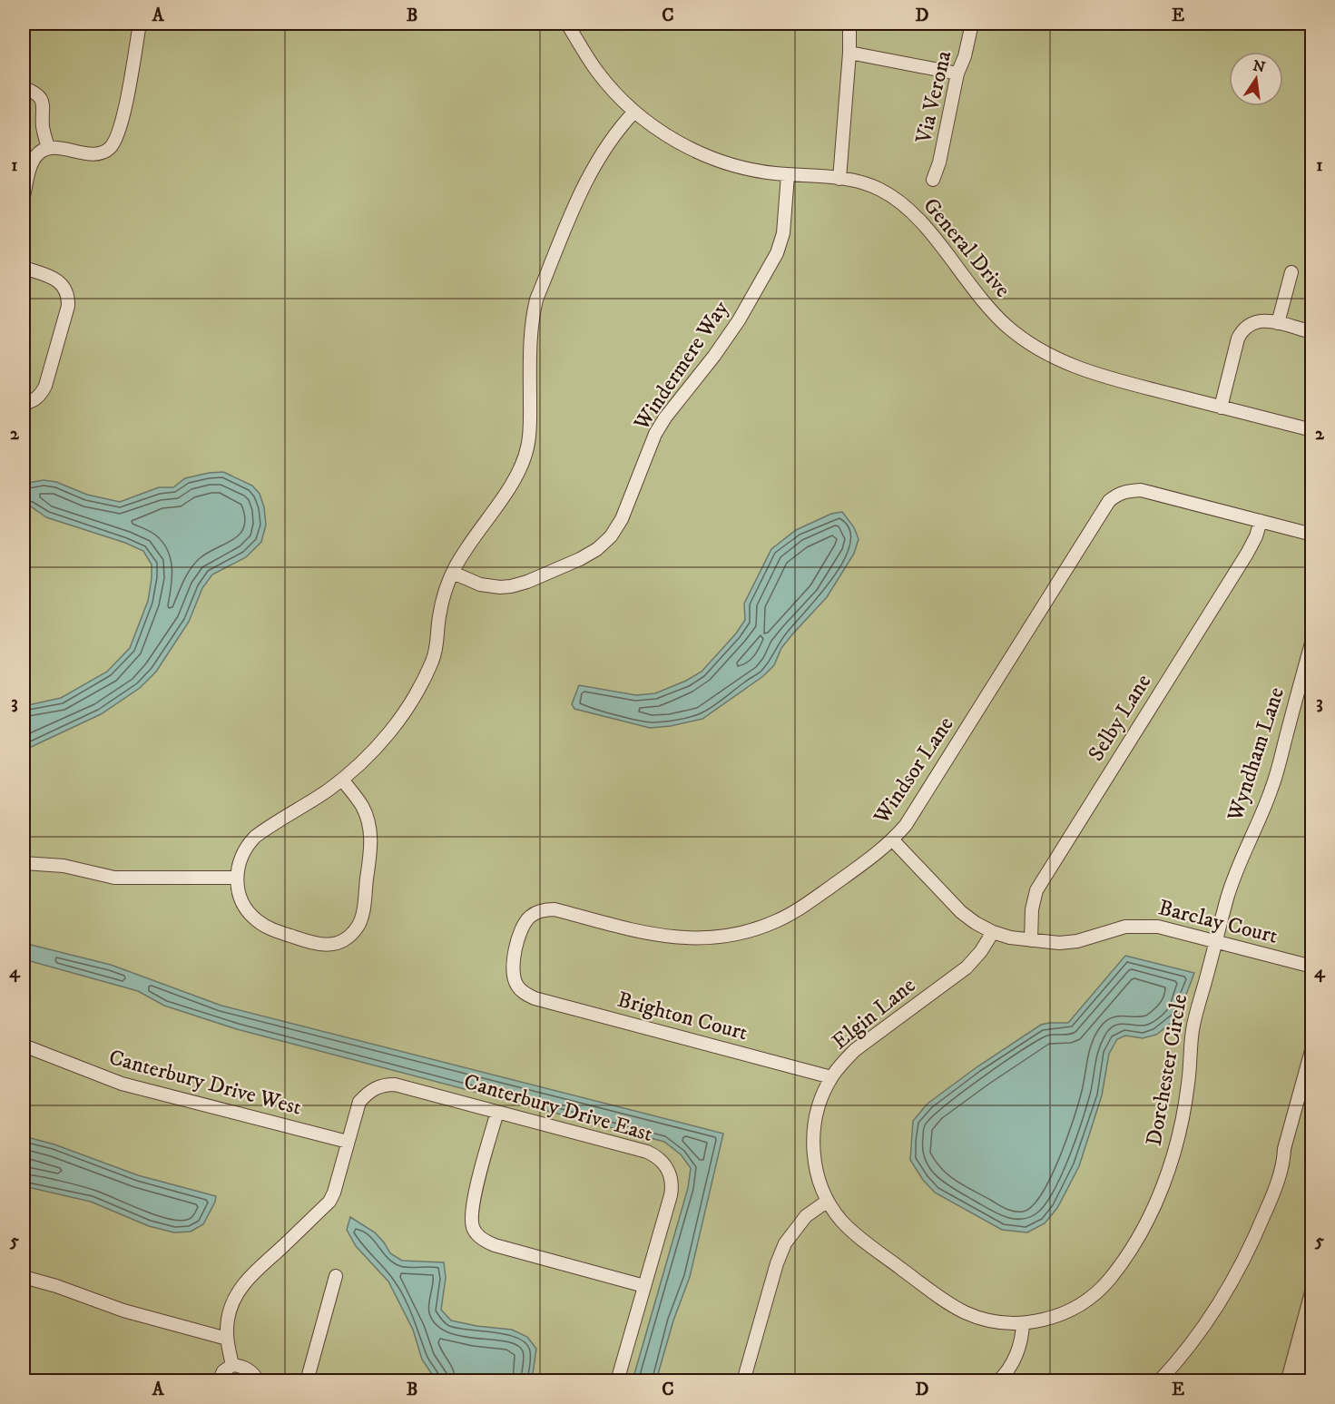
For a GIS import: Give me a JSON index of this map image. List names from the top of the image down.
{
  "streets": {
    "street": [
      "Via Verona",
      "General Drive",
      "Windermere Way",
      "Selby Lane",
      "Wyndham Lane",
      "Windsor Lane",
      "Barclay Court",
      "Elgin Lane",
      "Brighton Court",
      "Dorchester Circle",
      "Canterbury Drive West",
      "Canterbury Drive East"
    ]
  },
  "crossings": [
    ["General Drive", "Windermere Way"],
    ["Selby Lane", "Windsor Lane"],
    ["Selby Lane", "Barclay Court"],
    ["Wyndham Lane", "Barclay Court"],
    ["Wyndham Lane", "Dorchester Circle"],
    ["Windsor Lane", "Barclay Court"],
    ["Windsor Lane", "Brighton Court"],
    ["Barclay Court", "Elgin Lane"],
    ["Barclay Court", "Dorchester Circle"],
    ["Elgin Lane", "Brighton Court"],
    ["Elgin Lane", "Dorchester Circle"],
    ["Canterbury Drive West", "Canterbury Drive East"]
  ],
  "north": "top",
  "grid": {
    "columns": [
      "A",
      "B",
      "C",
      "D",
      "E"
    ],
    "rows": [
      "1",
      "2",
      "3",
      "4",
      "5"
    ]
  }
}
